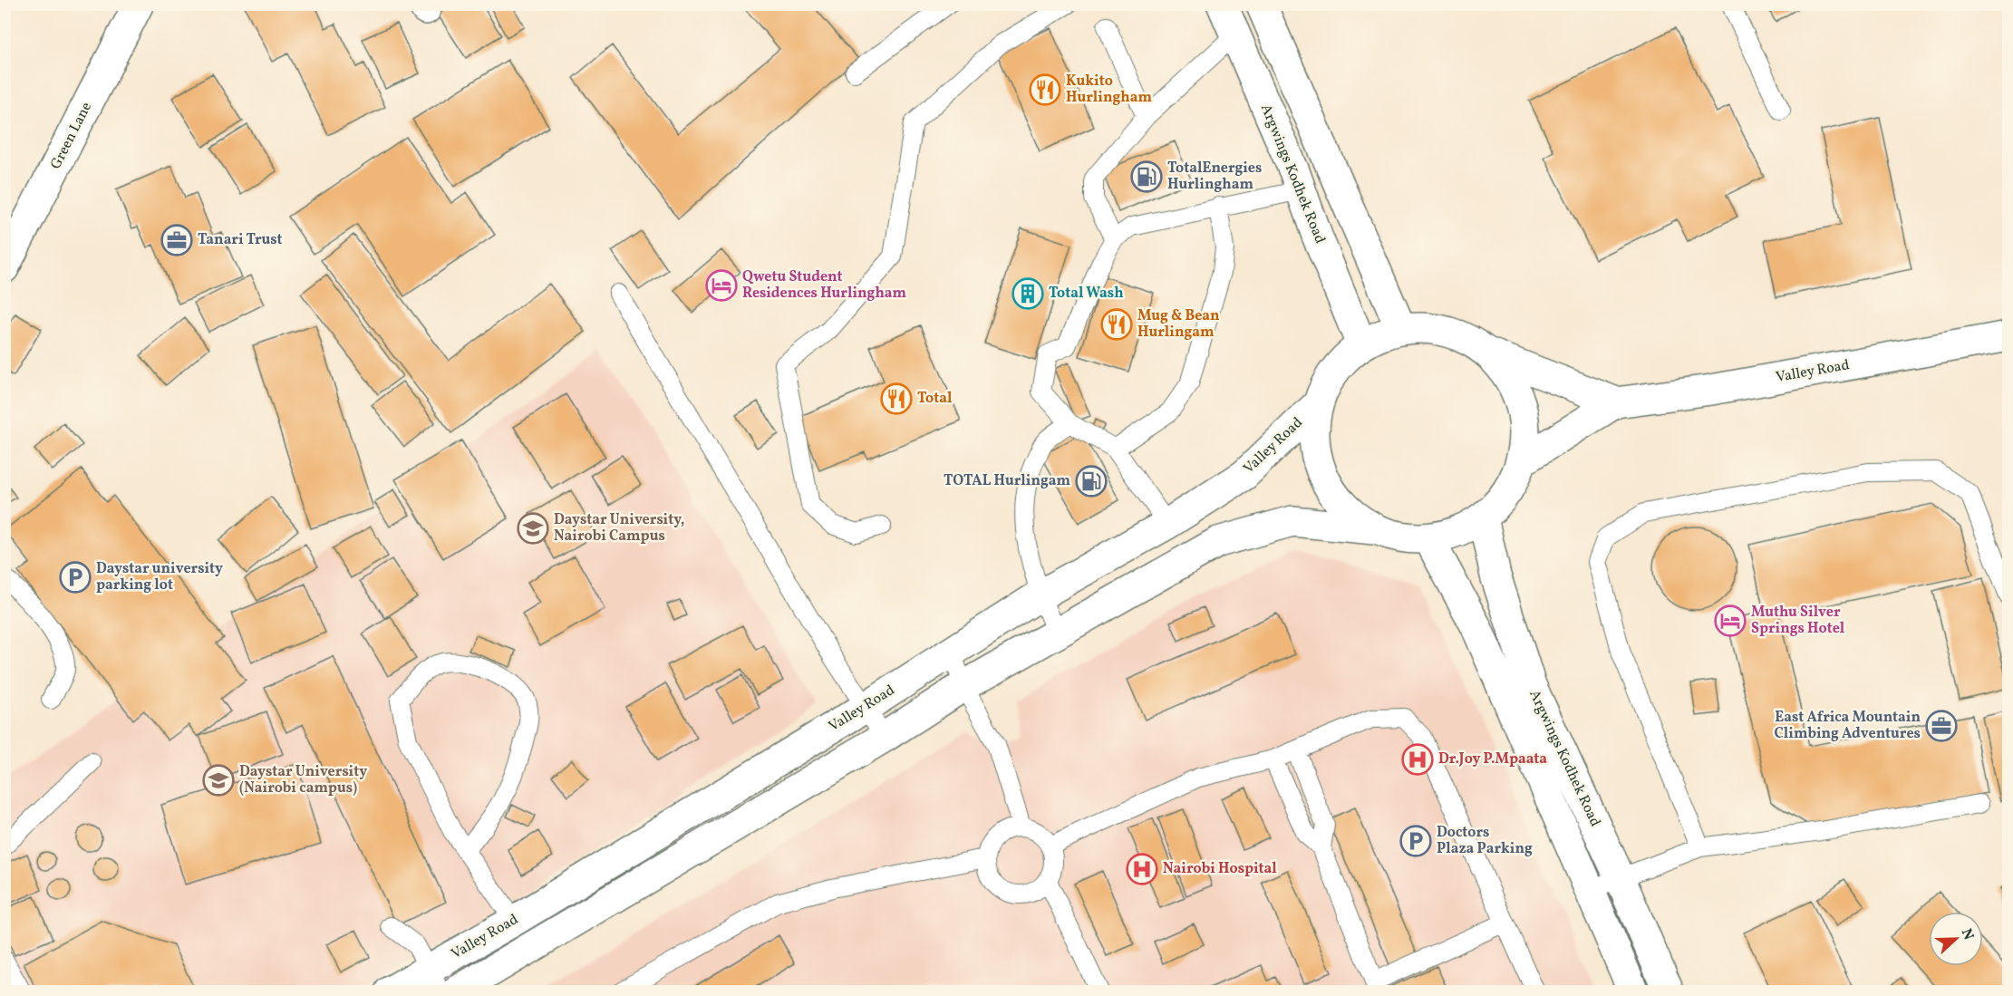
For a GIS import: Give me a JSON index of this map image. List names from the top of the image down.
{
  "streets": {
    "main road": ["Green Lane", "Argwings Kodhek Road", "Valley Road"]
  },
  "crossings": [
    ["Argwings Kodhek Road", "Valley Road"]
  ],
  "places": {
    "restaurant": ["Kukito Hurlingham", "Mug & Bean Hurlingam", "Total"],
    "fuel station": ["TotalEnergies Hurlingham", "TOTAL Hurlingam"],
    "office": ["Tanari Trust", "East Africa Mountain Climbing Adventures"],
    "hotel": ["Qwetu Student Residences Hurlingham", "Muthu Silver Springs Hotel"],
    "building": ["Total Wash"],
    "school or university": ["Daystar University, Nairobi Campus", "Daystar University (Nairobi campus)"],
    "parking": ["Daystar university parking lot", "Doctors Plaza Parking"],
    "hospital": ["Dr.Joy P.Mpaata", "Nairobi Hospital"]
  },
  "north": "right"
}
